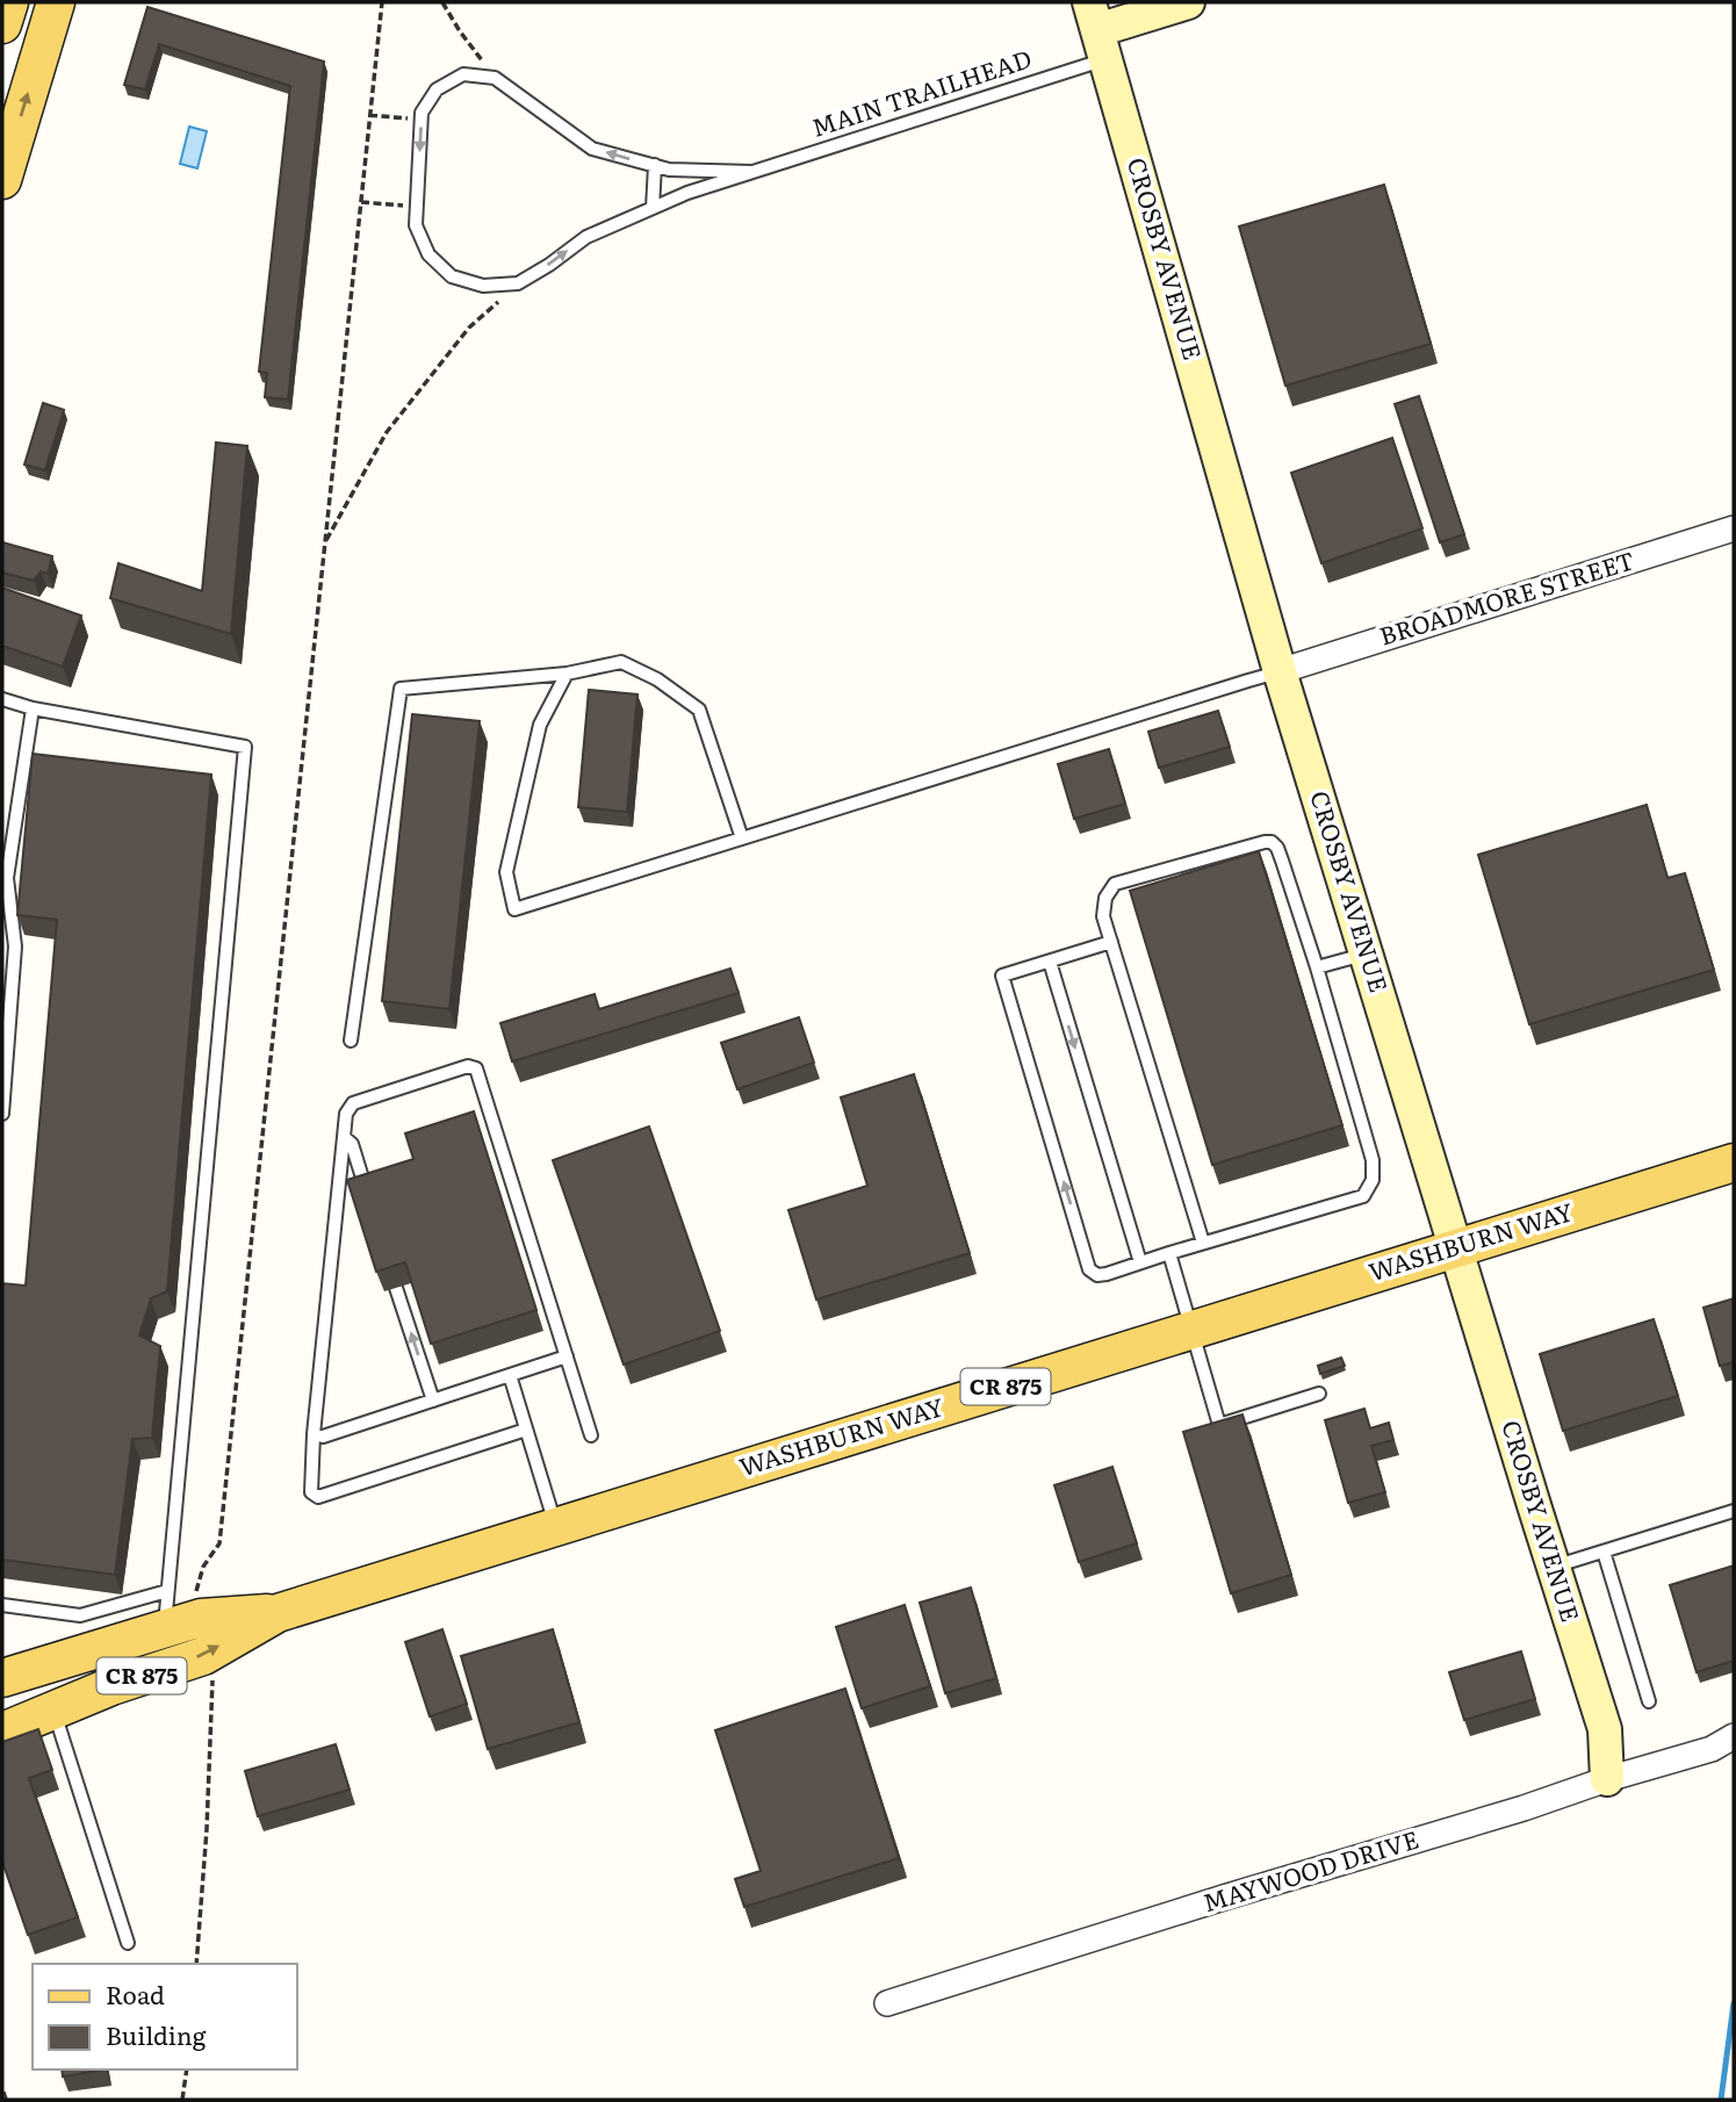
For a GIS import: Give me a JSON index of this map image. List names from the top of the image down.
{
  "streets": {
    "main road": ["WASHBURN WAY", "CR 875"],
    "street": ["CROSBY AVENUE", "BROADMORE STREET", "MAYWOOD DRIVE"],
    "lane": ["MAIN TRAILHEAD"]
  },
  "crossings": [
    ["MAIN TRAILHEAD", "CROSBY AVENUE"],
    ["CROSBY AVENUE", "BROADMORE STREET"],
    ["CROSBY AVENUE", "WASHBURN WAY"],
    ["CROSBY AVENUE", "MAYWOOD DRIVE"]
  ],
  "legend": ["Road", "Building"]
}
